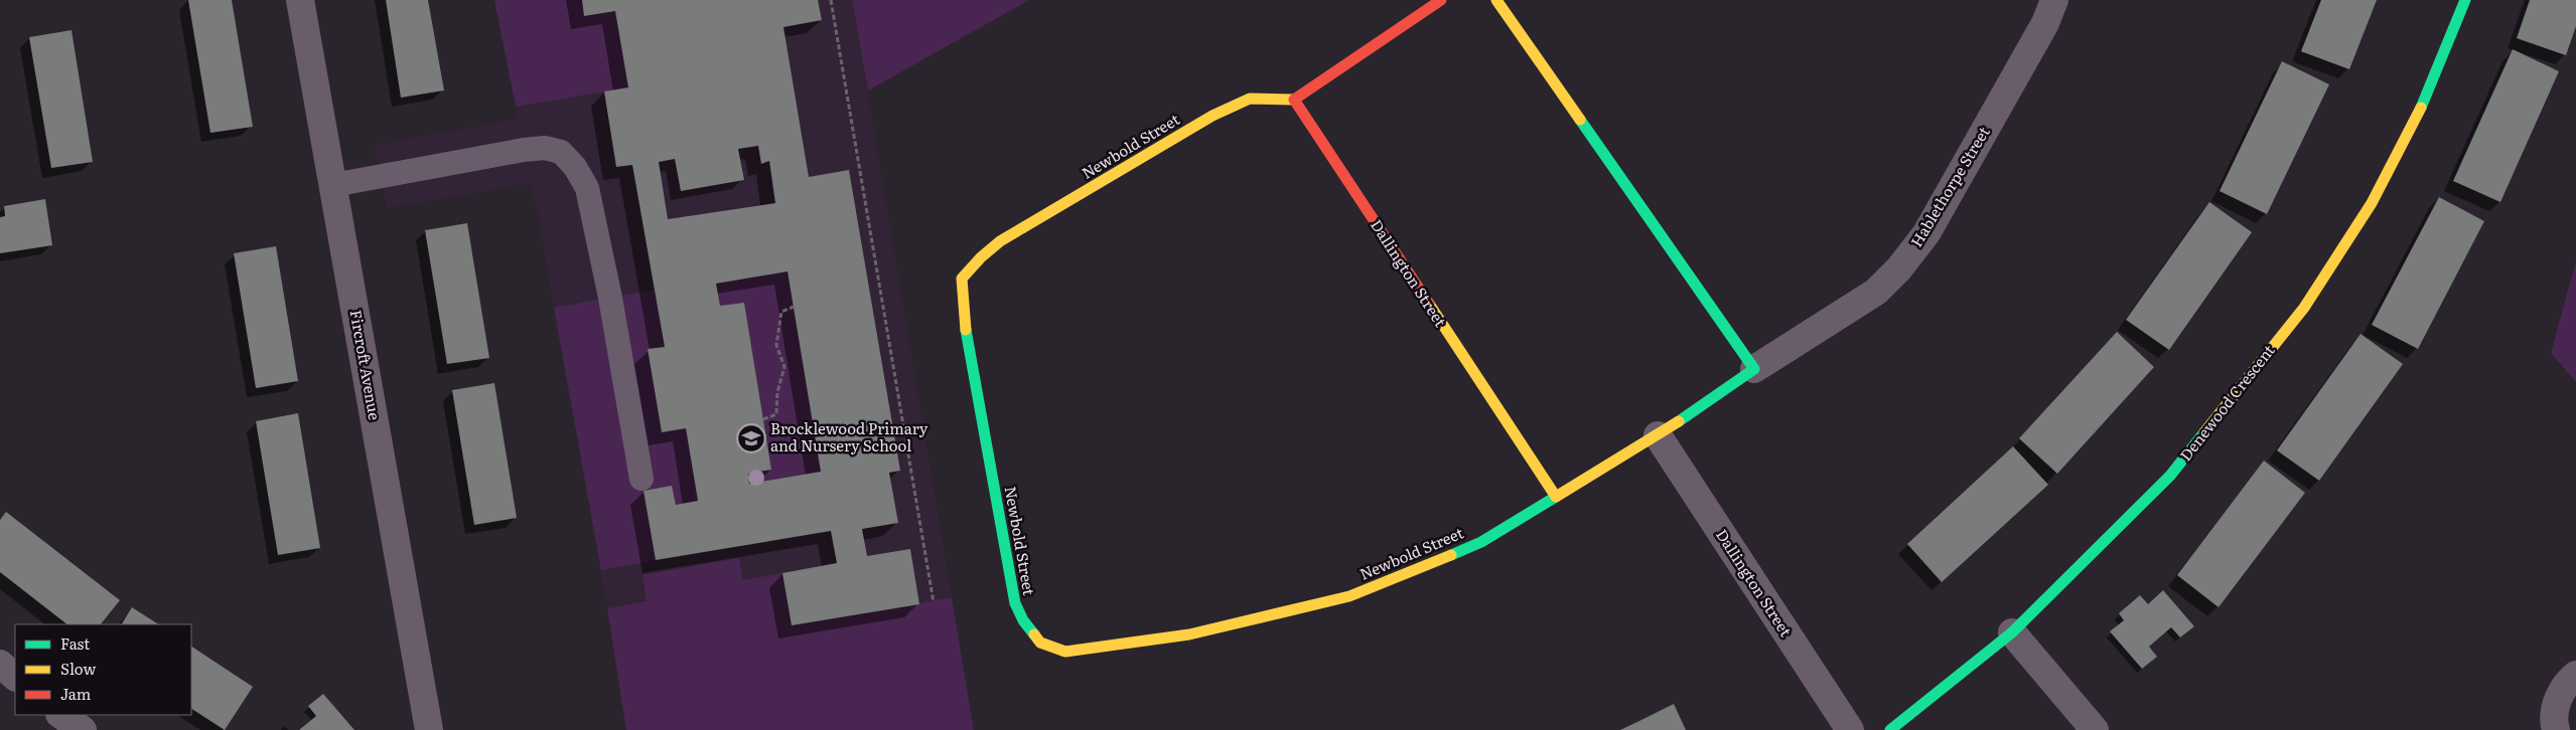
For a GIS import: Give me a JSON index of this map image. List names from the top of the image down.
{
  "streets": {
    "street": [
      "Newbold Street",
      "Hablethorpe Street",
      "Dallington Street",
      "Fircroft Avenue",
      "Denewood Crescent"
    ]
  },
  "crossings": [
    ["Newbold Street", "Dallington Street"]
  ],
  "places": {
    "school or university": ["Brocklewood Primary and Nursery School"]
  },
  "legend": ["Fast", "Slow", "Jam"]
}
